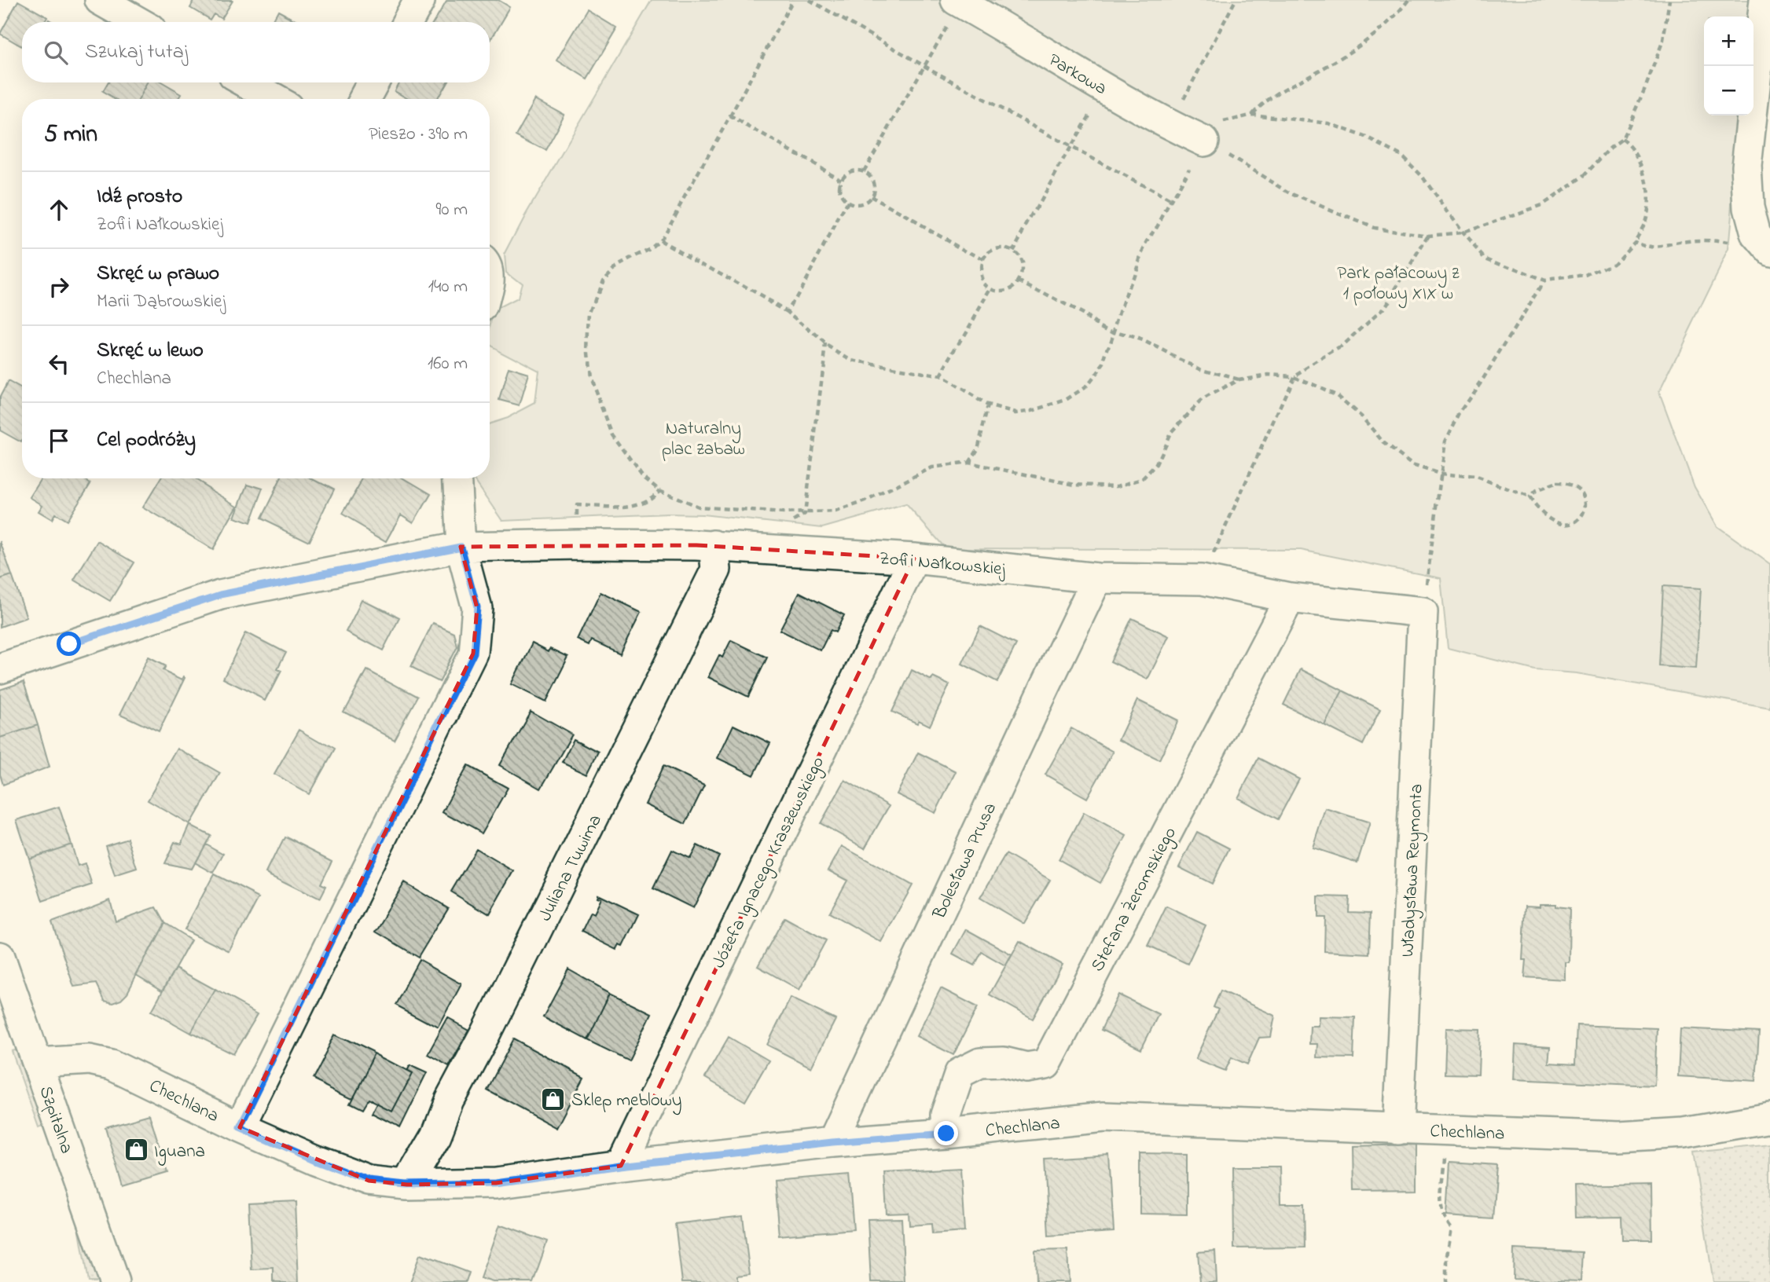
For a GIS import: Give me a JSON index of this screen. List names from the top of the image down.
{
  "streets": {
    "street": [
      "Parkowa",
      "Zofii Nałkowskiej",
      "Bolesława Prusa",
      "Józefa Ignacego Kraszewskiego",
      "Juliana Tuwima",
      "Władysława Reymonta",
      "Stefana Żeromskiego",
      "Chechlana",
      "Szpitalna"
    ]
  },
  "crossings": [
    ["Zofii Nałkowskiej", "Bolesława Prusa"],
    ["Zofii Nałkowskiej", "Józefa Ignacego Kraszewskiego"],
    ["Zofii Nałkowskiej", "Juliana Tuwima"],
    ["Zofii Nałkowskiej", "Władysława Reymonta"],
    ["Zofii Nałkowskiej", "Stefana Żeromskiego"],
    ["Bolesława Prusa", "Chechlana"],
    ["Józefa Ignacego Kraszewskiego", "Chechlana"],
    ["Juliana Tuwima", "Chechlana"],
    ["Władysława Reymonta", "Chechlana"],
    ["Stefana Żeromskiego", "Chechlana"],
    ["Chechlana", "Szpitalna"]
  ],
  "parks": ["Park pałacowy z 1 połowy XIX w", "Naturalny plac zabaw"],
  "places": {
    "shop": ["Sklep meblowy", "Iguana"]
  },
  "page": {
    "map_buttons": ["+", "−"],
    "search": "Szukaj tutaj",
    "heading": ["5 min", "Pieszo · 390 m"],
    "list": [
      ["Idź prosto", "Zofii Nałkowskiej", "90 m"],
      ["Skręć w prawo", "Marii Dąbrowskiej", "140 m"],
      ["Skręć w lewo", "Chechlana", "160 m"],
      "Cel podróży"
    ]
  }
}
